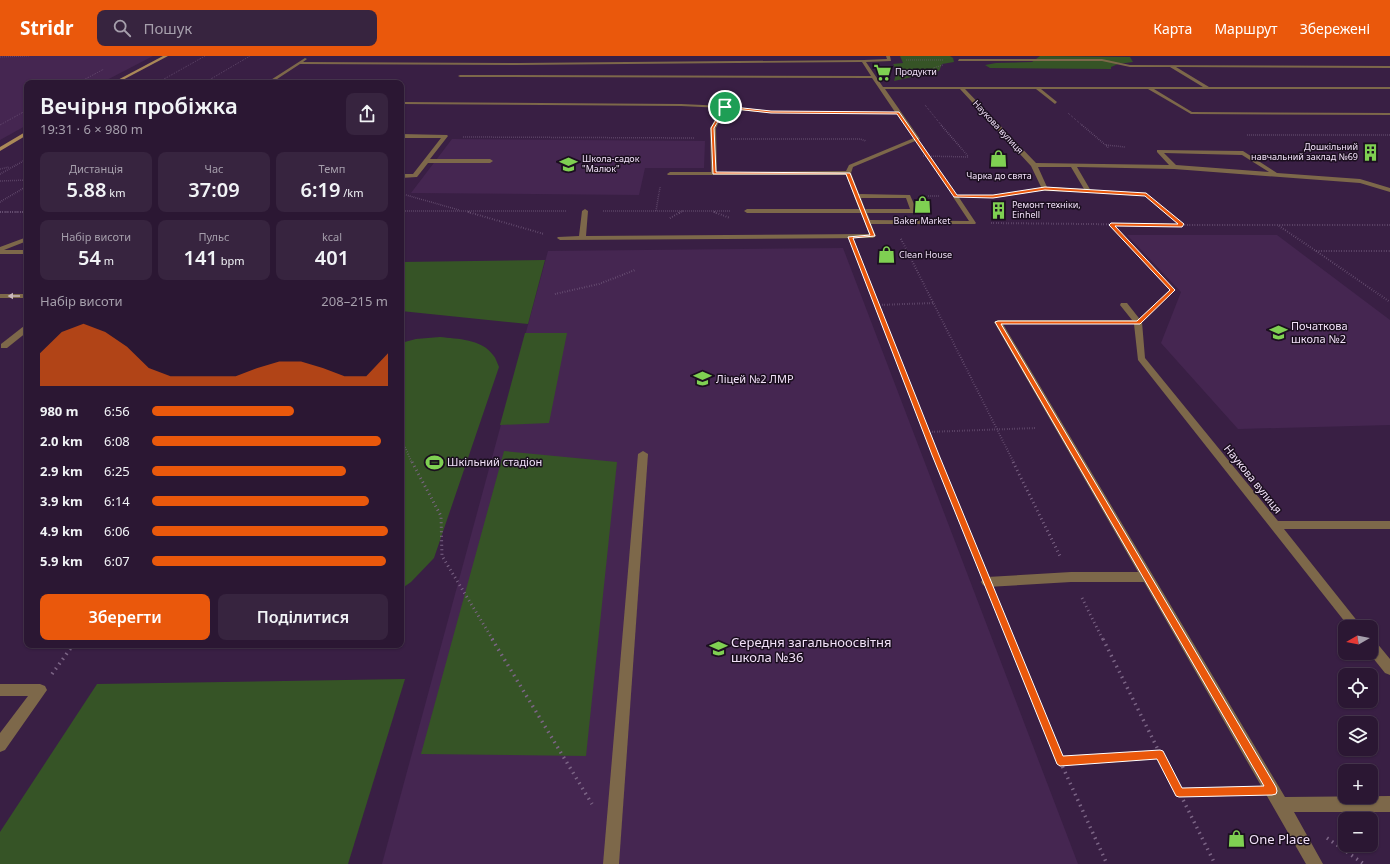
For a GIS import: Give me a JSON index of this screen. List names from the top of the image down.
{
  "streets": {
    "lane": ["Наукова вулиця"]
  },
  "places": {
    "supermarket": ["Продукти"],
    "building": ["Дошкільний навчальний заклад №69", "Ремонт техніки, Einhell"],
    "shop": [
      "Чарка до свята",
      "Baker Market",
      "Clean House",
      "One Place"
    ],
    "school or university": [
      "Школа-садок \"Малюк\"",
      "Початкова школа №2",
      "Ліцей №2 ЛМР",
      "Середня загальноосвітня школа №36"
    ],
    "sports": ["Шкільний стадіон"]
  },
  "north": "left",
  "page": {
    "header": "Stridr",
    "search": "Пошук",
    "nav": ["Карта", "Маршрут", "Збережені"],
    "heading": ["Вечірня пробіжка", "19:31 · 6 × 980 m"],
    "stats": [
      ["Дистанція", "5.88 km"],
      ["Час", "37:09"],
      ["Темп", "6:19 /km"],
      ["Набір висоти", "54 m"],
      ["Пульс", "141 bpm"],
      ["kcal", "401"]
    ],
    "chart": ["Набір висоти", "208–215 m"],
    "list": [
      {
        "name": "980 m",
        "note": "6:56"
      },
      {
        "name": "2.0 km",
        "note": "6:08"
      },
      {
        "name": "2.9 km",
        "note": "6:25"
      },
      {
        "name": "3.9 km",
        "note": "6:14"
      },
      {
        "name": "4.9 km",
        "note": "6:06"
      },
      {
        "name": "5.9 km",
        "note": "6:07"
      }
    ],
    "buttons": ["Зберегти", "Поділитися"],
    "map_buttons": ["+", "−"]
  }
}
